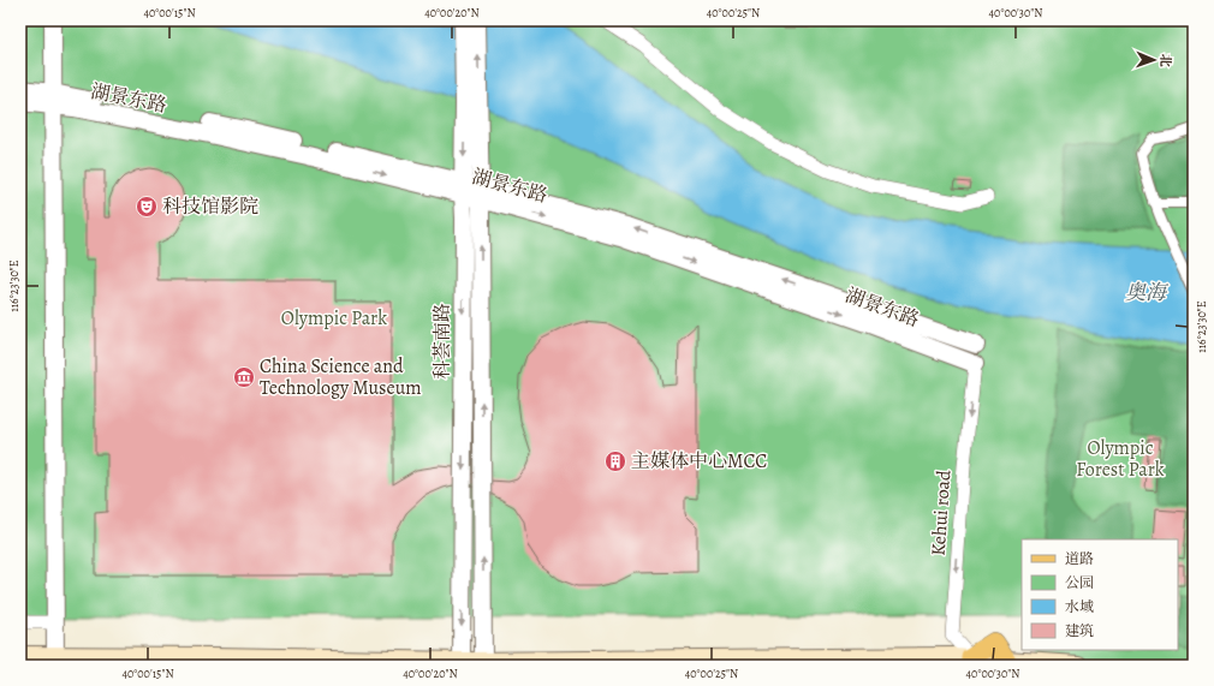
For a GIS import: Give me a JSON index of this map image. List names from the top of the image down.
{
  "streets": {
    "street": ["湖景东路", "科荟南路", "Kehui road"]
  },
  "crossings": [
    ["湖景东路", "科荟南路"],
    ["湖景东路", "Kehui road"]
  ],
  "one_way": ["Kehui road"],
  "water": ["奥海"],
  "parks": ["Olympic Park", "Olympic Forest Park"],
  "places": {
    "theatre": ["科技馆影院"],
    "museum": ["China Science and Technology Museum"],
    "building": ["主媒体中心MCC"]
  },
  "legend": [
    "道路",
    "公园",
    "水域",
    "建筑"
  ],
  "north": "right",
  "coordinates": [
    "40°00'15\"N",
    "40°00'20\"N",
    "40°00'25\"N",
    "40°00'30\"N",
    "116°23'30\"E"
  ]
}
